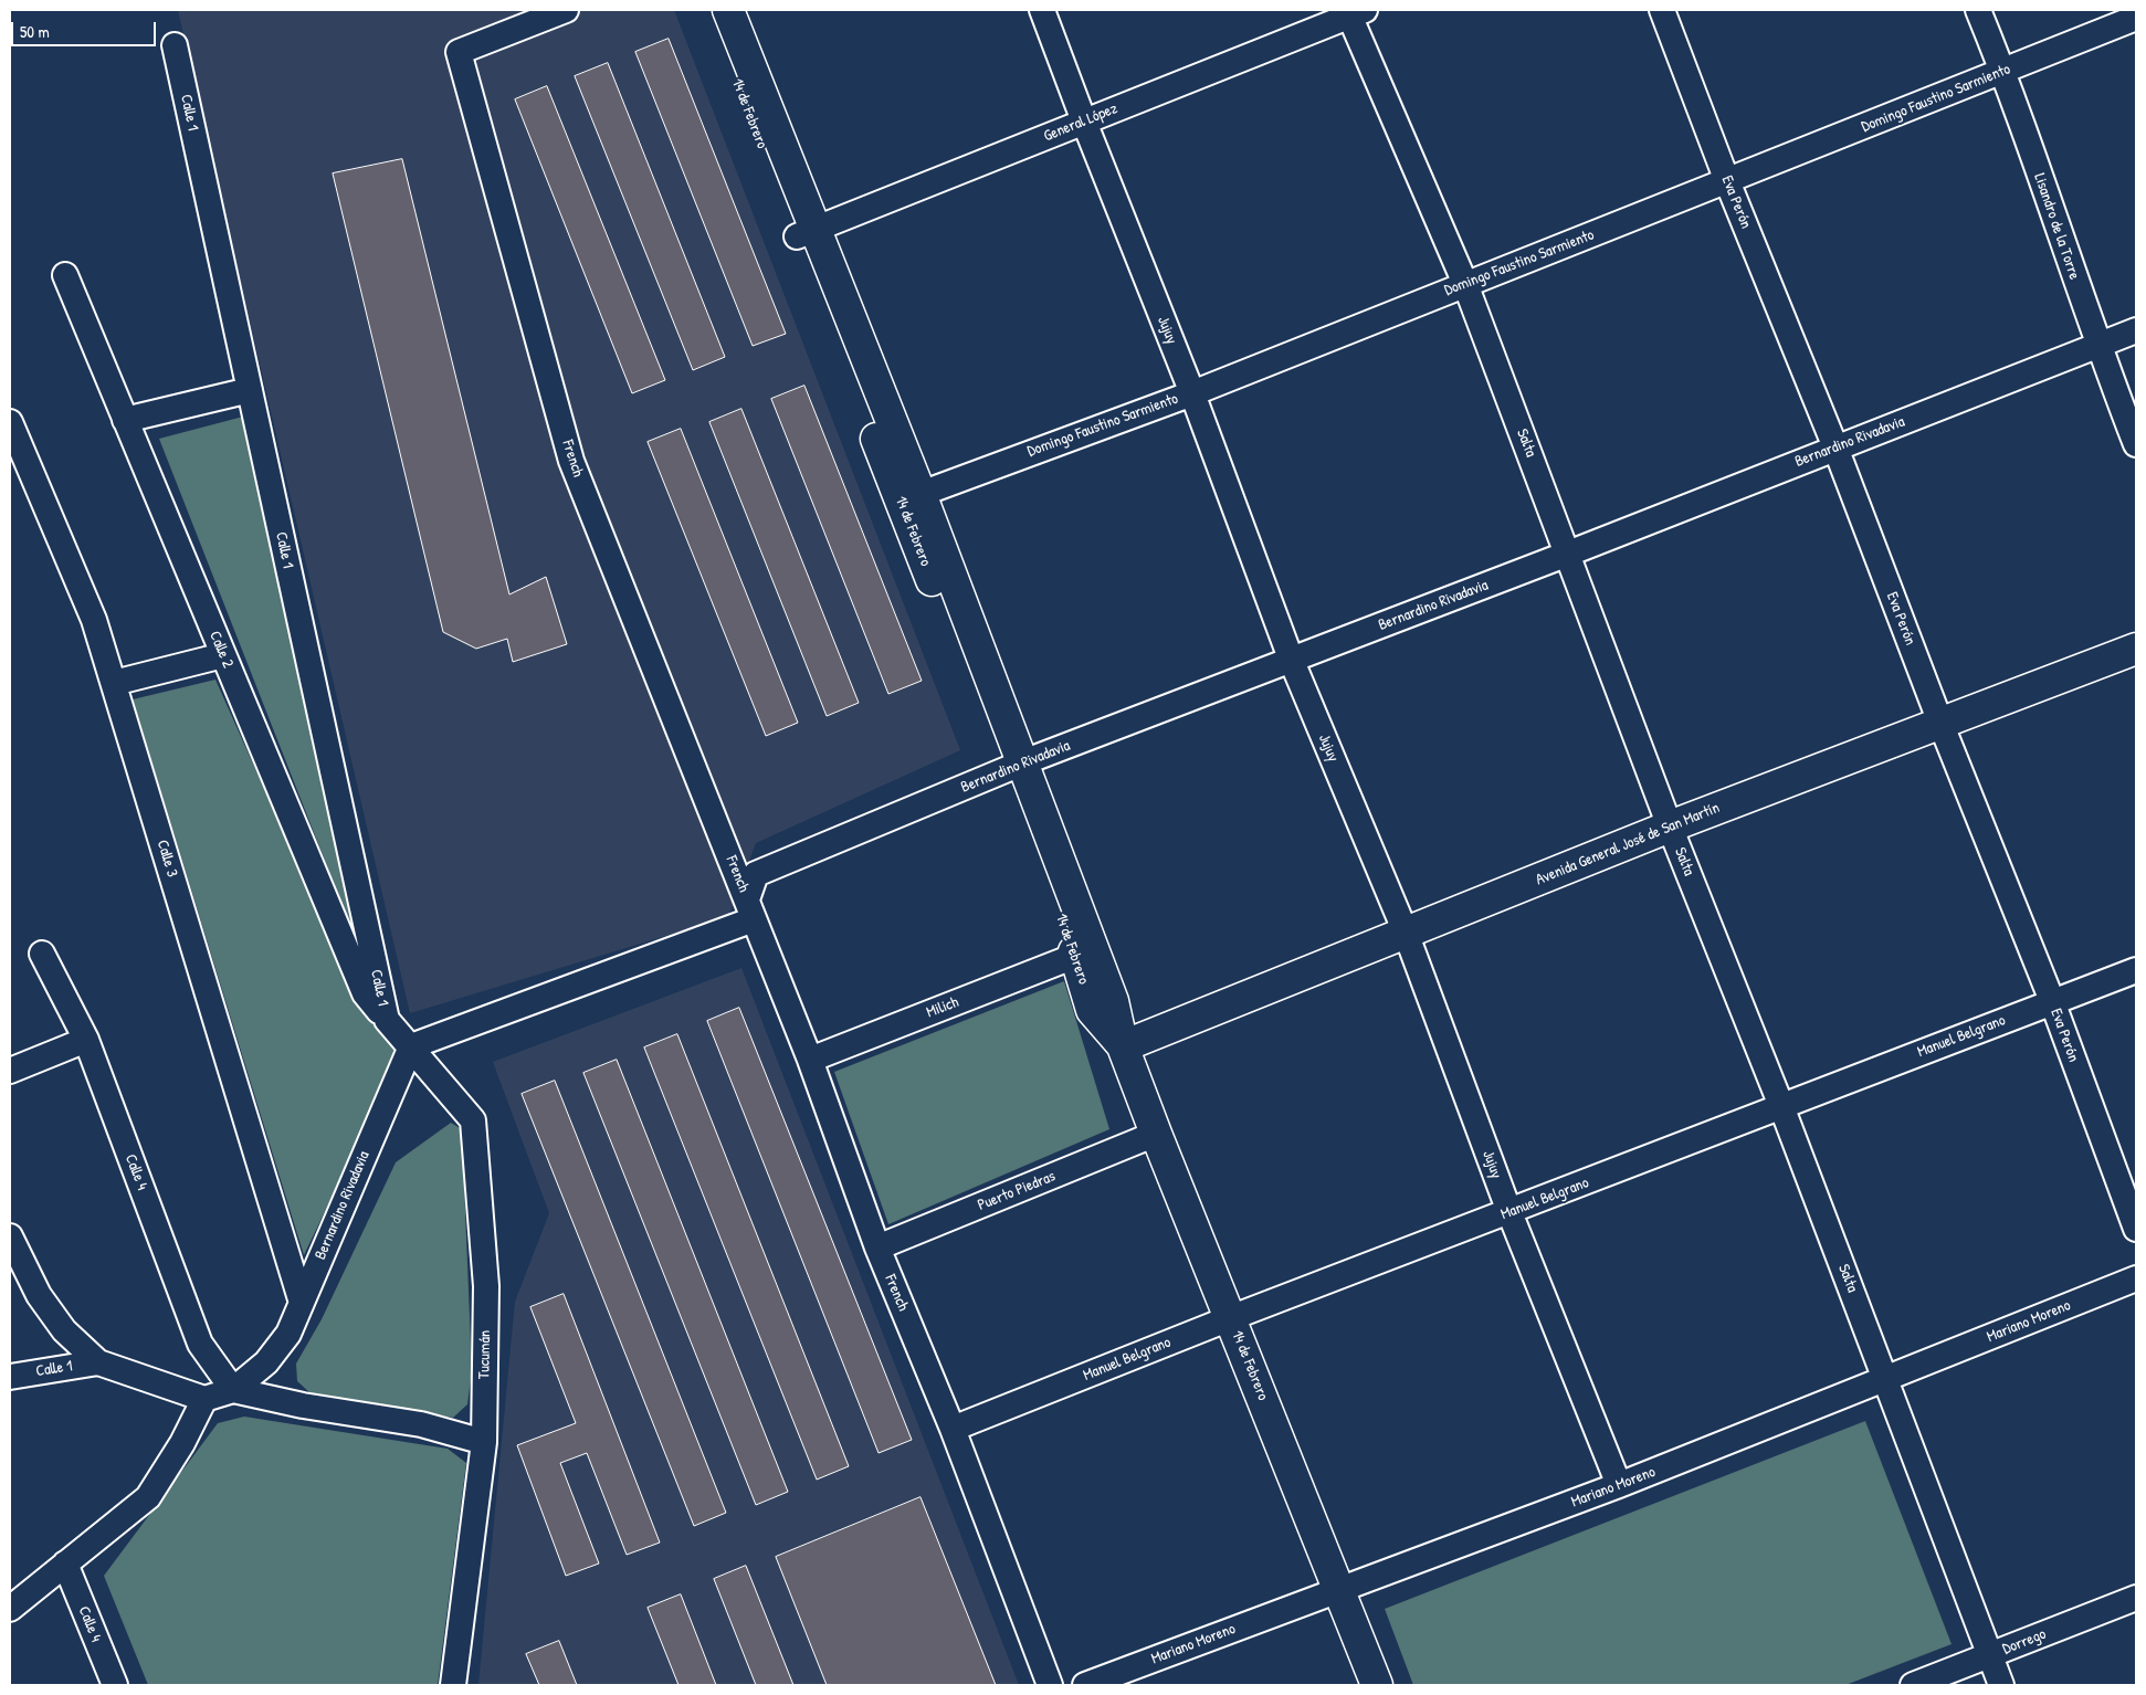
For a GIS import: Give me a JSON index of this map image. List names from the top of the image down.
{
  "streets": {
    "main road": ["14 de Febrero", "Avenida General José de San Martín"],
    "street": [
      "Domingo Faustino Sarmiento",
      "Calle 1",
      "General López",
      "Eva Perón",
      "Lisandro de la Torre",
      "Jujuy",
      "Bernardino Rivadavia",
      "Salta",
      "French",
      "Calle 2",
      "Calle 3",
      "Milich",
      "Manuel Belgrano",
      "Calle 4",
      "Puerto Piedras",
      "Mariano Moreno",
      "Tucumán",
      "Dorrego"
    ]
  },
  "crossings": [
    ["Domingo Faustino Sarmiento", "14 de Febrero"],
    ["Domingo Faustino Sarmiento", "Eva Perón"],
    ["Domingo Faustino Sarmiento", "Lisandro de la Torre"],
    ["Domingo Faustino Sarmiento", "Jujuy"],
    ["Domingo Faustino Sarmiento", "Salta"],
    ["Calle 1", "Bernardino Rivadavia"],
    ["Calle 1", "Calle 2"],
    ["Calle 1", "Tucumán"],
    ["14 de Febrero", "General López"],
    ["14 de Febrero", "Bernardino Rivadavia"],
    ["14 de Febrero", "Avenida General José de San Martín"],
    ["14 de Febrero", "Milich"],
    ["14 de Febrero", "Manuel Belgrano"],
    ["14 de Febrero", "Puerto Piedras"],
    ["14 de Febrero", "Mariano Moreno"],
    ["General López", "Jujuy"],
    ["General López", "Salta"],
    ["Eva Perón", "Bernardino Rivadavia"],
    ["Eva Perón", "Avenida General José de San Martín"],
    ["Eva Perón", "Manuel Belgrano"],
    ["Lisandro de la Torre", "Bernardino Rivadavia"],
    ["Jujuy", "Bernardino Rivadavia"],
    ["Jujuy", "Avenida General José de San Martín"],
    ["Jujuy", "Manuel Belgrano"],
    ["Jujuy", "Mariano Moreno"],
    ["Bernardino Rivadavia", "Salta"],
    ["Bernardino Rivadavia", "French"],
    ["Bernardino Rivadavia", "Calle 3"],
    ["Bernardino Rivadavia", "Calle 4"],
    ["Bernardino Rivadavia", "Tucumán"],
    ["Salta", "Avenida General José de San Martín"],
    ["Salta", "Manuel Belgrano"],
    ["Salta", "Mariano Moreno"],
    ["Salta", "Dorrego"],
    ["French", "Milich"],
    ["French", "Manuel Belgrano"],
    ["French", "Puerto Piedras"]
  ],
  "scale_bar": "50 m"
}
